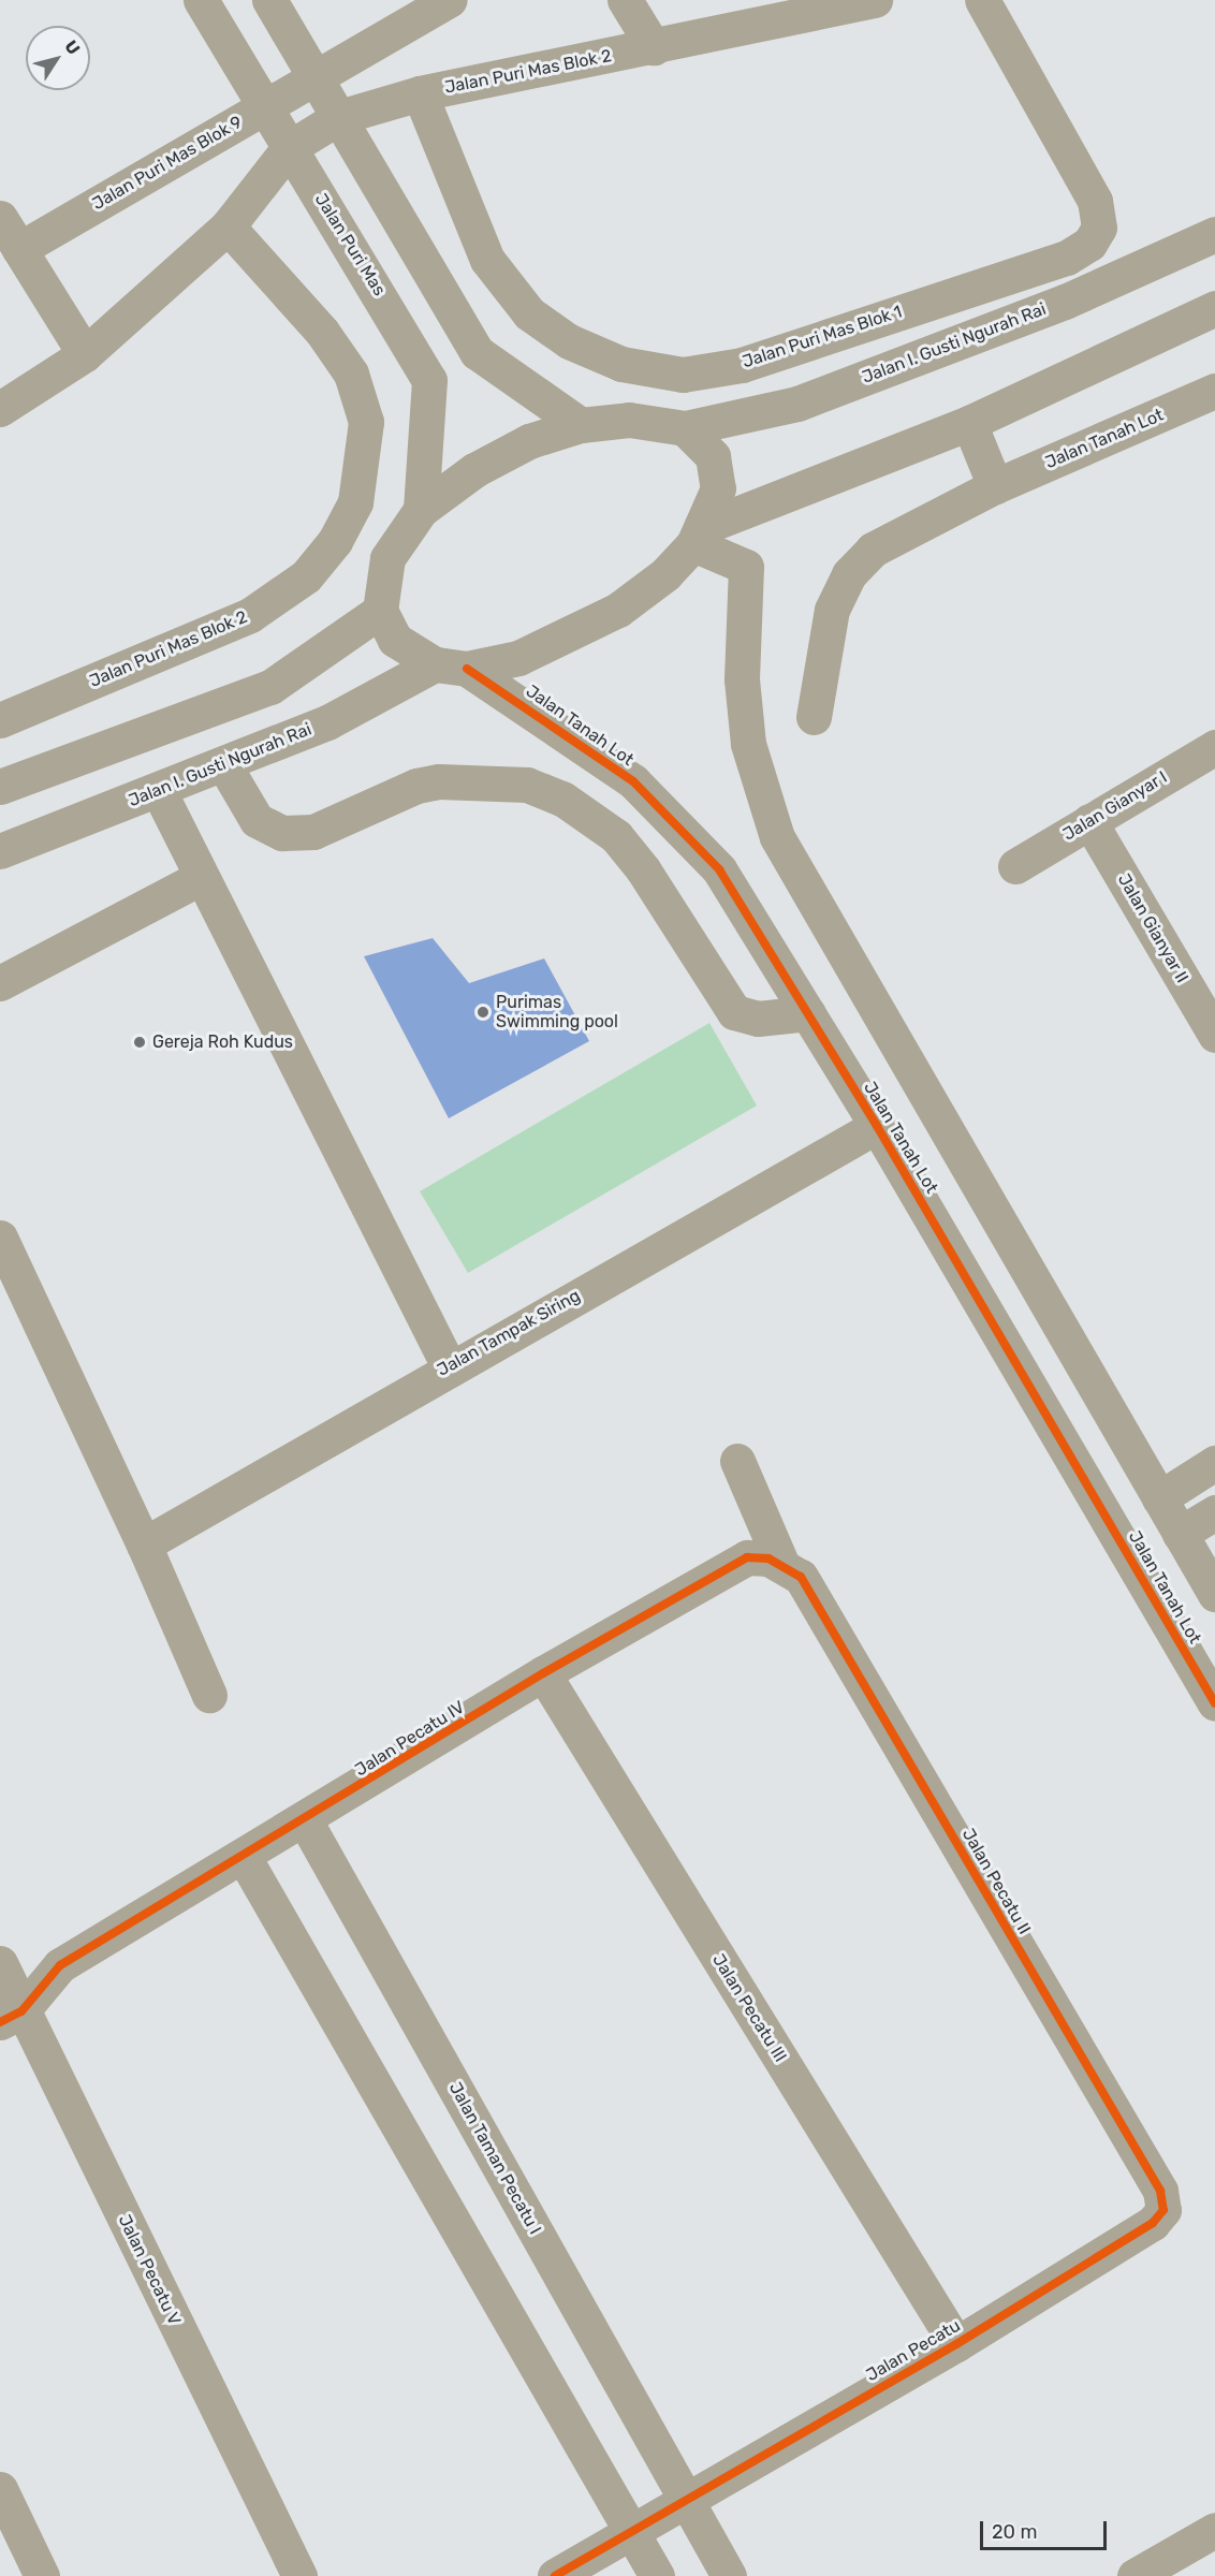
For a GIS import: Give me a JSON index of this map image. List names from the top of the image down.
{
  "streets": {
    "street": [
      "Jalan Puri Mas Blok 2",
      "Jalan Puri Mas Blok 9",
      "Jalan Puri Mas",
      "Jalan Puri Mas Blok 1",
      "Jalan I. Gusti Ngurah Rai",
      "Jalan Tanah Lot",
      "Jalan Gianyar I",
      "Jalan Gianyar II",
      "Jalan Tampak Siring",
      "Jalan Pecatu IV",
      "Jalan Pecatu II",
      "Jalan Pecatu III",
      "Jalan Taman Pecatu I",
      "Jalan Pecatu V",
      "Jalan Pecatu"
    ]
  },
  "crossings": [
    ["Jalan Puri Mas Blok 2", "Jalan Puri Mas"],
    ["Jalan Puri Mas Blok 2", "Jalan Puri Mas Blok 1"],
    ["Jalan Puri Mas Blok 9", "Jalan Puri Mas"],
    ["Jalan I. Gusti Ngurah Rai", "Jalan Tanah Lot"],
    ["Jalan Tanah Lot", "Jalan Tampak Siring"],
    ["Jalan Gianyar I", "Jalan Gianyar II"],
    ["Jalan Pecatu IV", "Jalan Pecatu II"],
    ["Jalan Pecatu IV", "Jalan Pecatu III"],
    ["Jalan Pecatu IV", "Jalan Taman Pecatu I"],
    ["Jalan Pecatu II", "Jalan Pecatu"],
    ["Jalan Pecatu III", "Jalan Pecatu"],
    ["Jalan Taman Pecatu I", "Jalan Pecatu"]
  ],
  "places": ["Purimas Swimming pool", "Gereja Roh Kudus"],
  "scale_bar": "20 m",
  "north": "top right"
}
